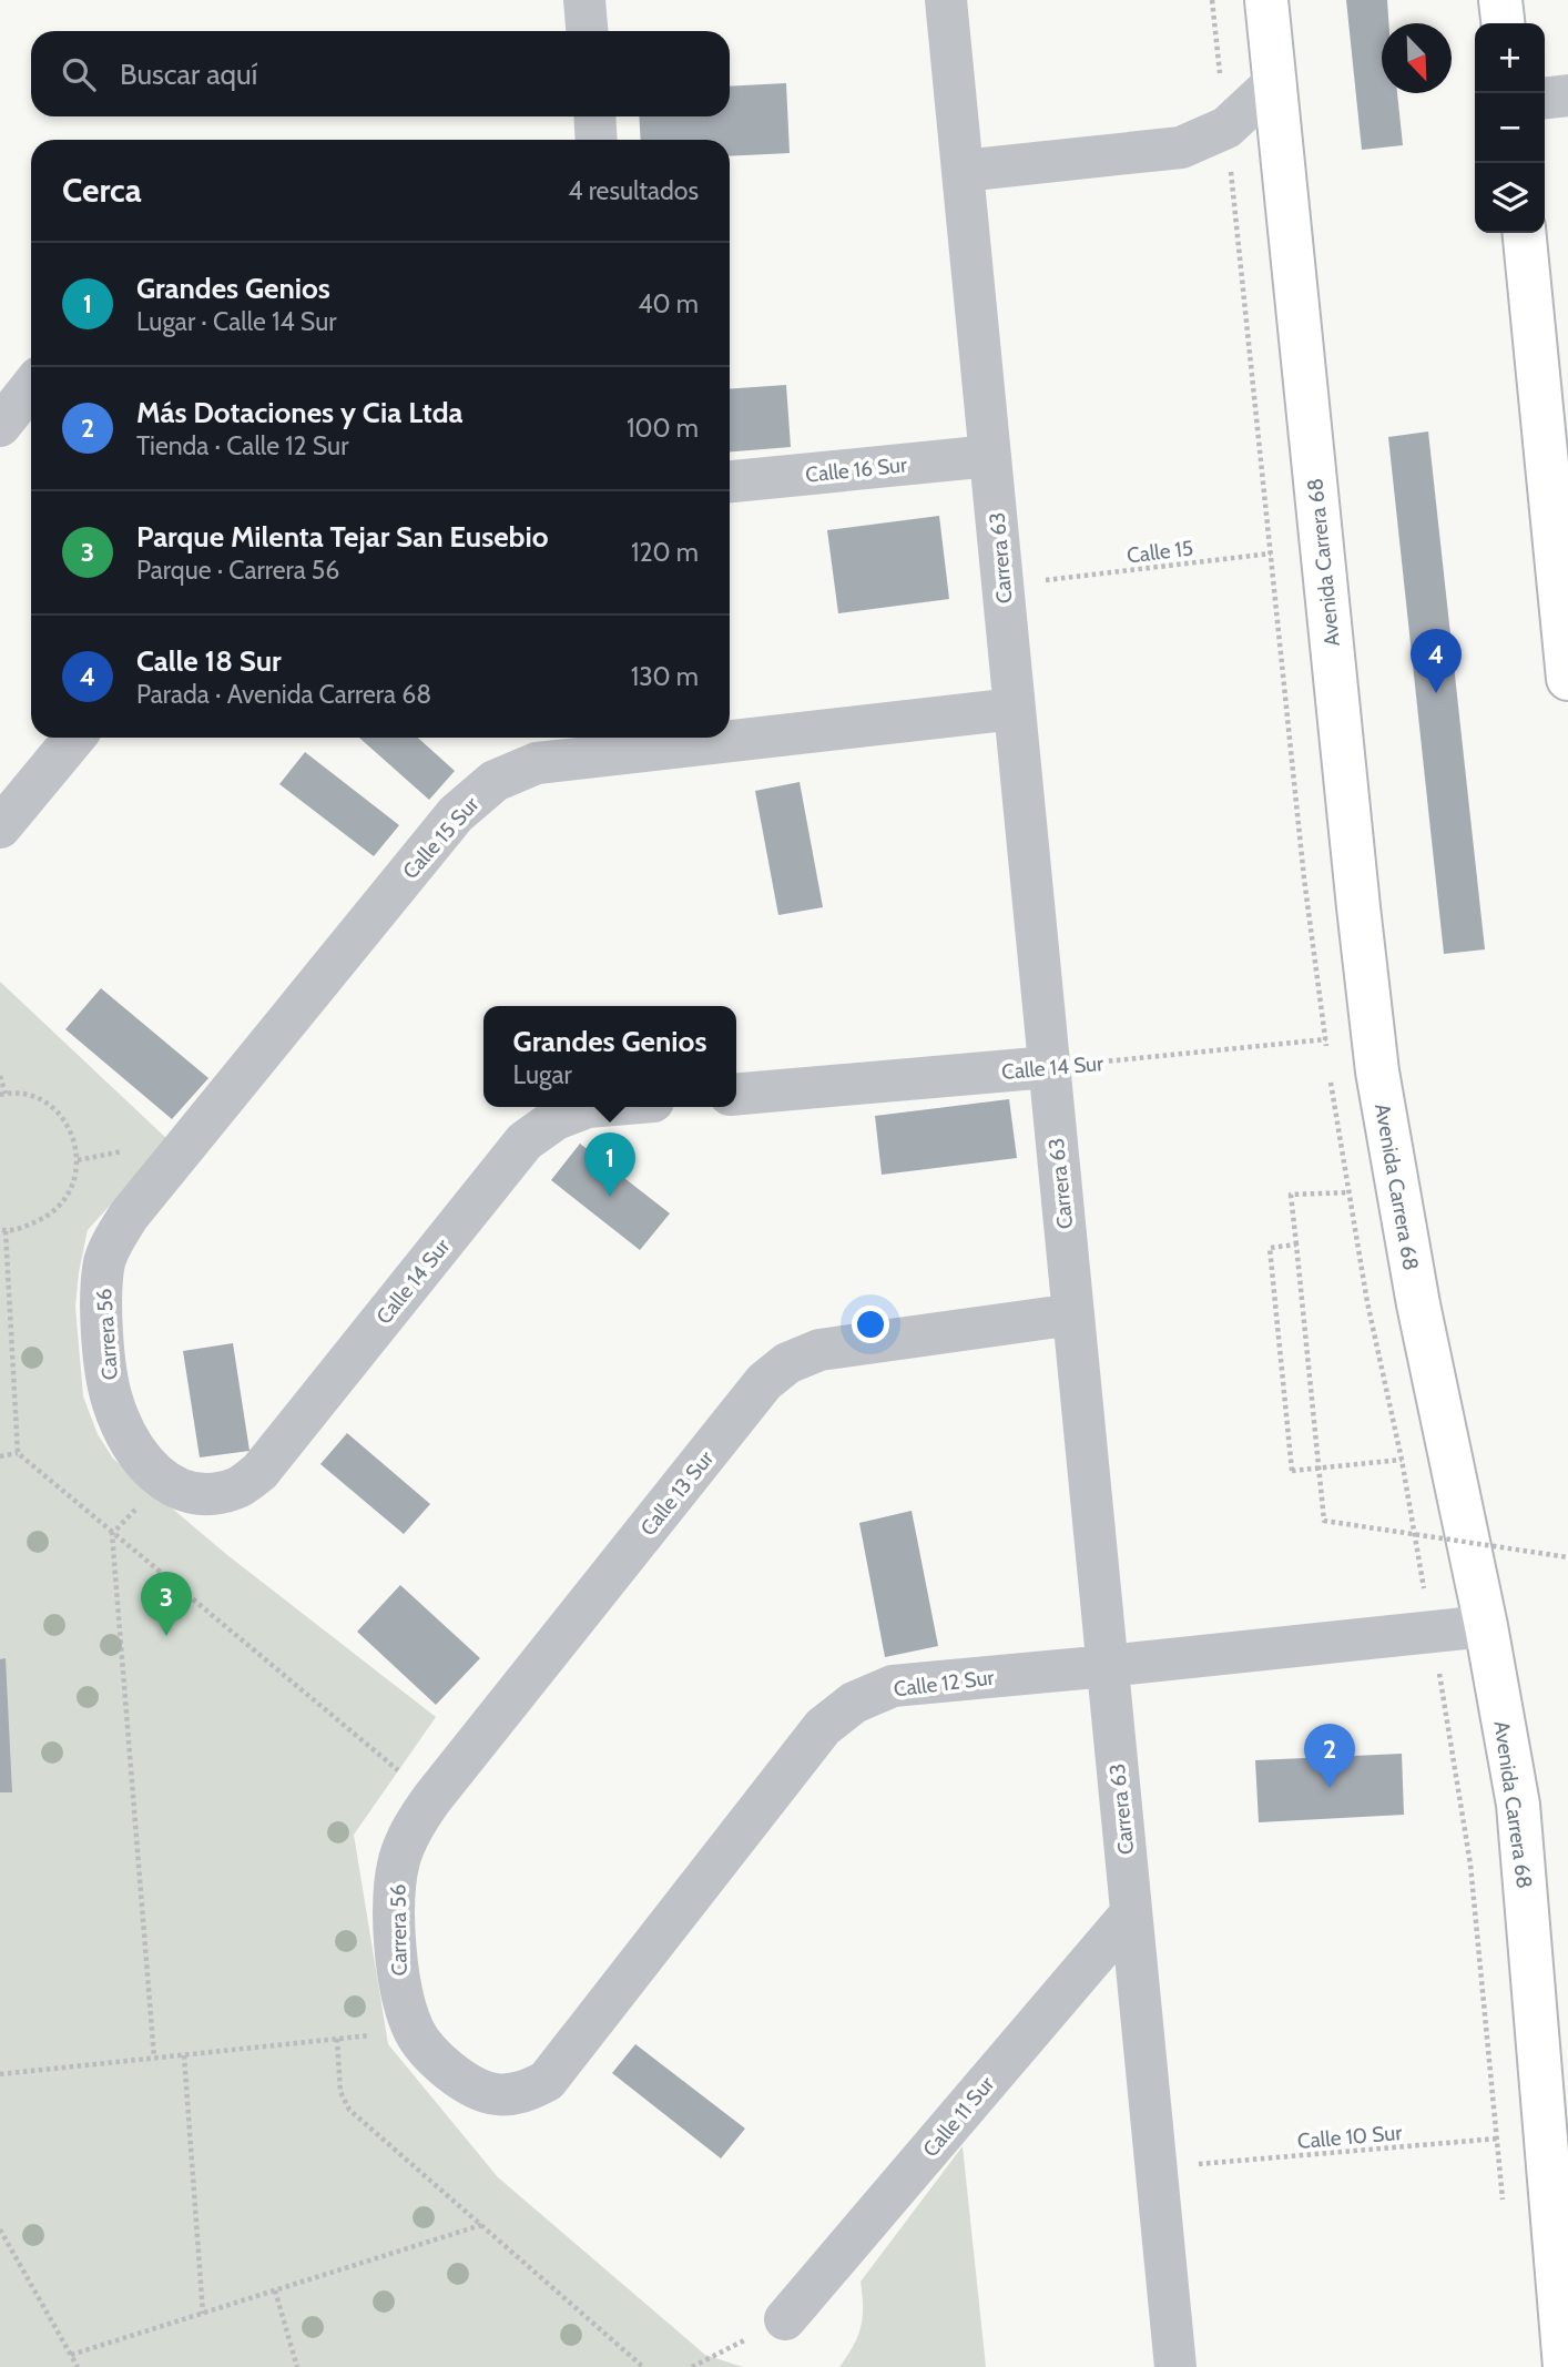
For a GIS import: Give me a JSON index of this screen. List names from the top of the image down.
{
  "streets": {
    "main road": ["Avenida Carrera 68"],
    "street": [
      "Calle 16 Sur",
      "Carrera 63",
      "Calle 15 Sur",
      "Calle 14 Sur",
      "Carrera 56",
      "Calle 13 Sur",
      "Calle 12 Sur",
      "Calle 11 Sur"
    ],
    "path": ["Calle 15", "Calle 10 Sur"]
  },
  "crossings": [
    ["Calle 16 Sur", "Carrera 63"],
    ["Calle 15", "Carrera 63"],
    ["Calle 15", "Avenida Carrera 68"],
    ["Carrera 63", "Calle 15 Sur"],
    ["Carrera 63", "Calle 14 Sur"],
    ["Carrera 63", "Calle 13 Sur"],
    ["Carrera 63", "Calle 12 Sur"],
    ["Carrera 63", "Calle 11 Sur"],
    ["Carrera 63", "Calle 10 Sur"],
    ["Avenida Carrera 68", "Calle 14 Sur"],
    ["Avenida Carrera 68", "Calle 12 Sur"],
    ["Avenida Carrera 68", "Calle 10 Sur"],
    ["Calle 15 Sur", "Carrera 56"],
    ["Calle 14 Sur", "Carrera 56"],
    ["Carrera 56", "Calle 13 Sur"],
    ["Carrera 56", "Calle 12 Sur"]
  ],
  "north": "bottom right",
  "page": {
    "map_buttons": ["+", "−"],
    "search": "Buscar aquí",
    "heading": ["Cerca", "4 resultados"],
    "list": [
      {
        "mark": "1",
        "name": "Grandes Genios",
        "note": "Lugar · Calle 14 Sur",
        "value": "40 m"
      },
      {
        "mark": "2",
        "name": "Más Dotaciones y Cia Ltda",
        "note": "Tienda · Calle 12 Sur",
        "value": "100 m"
      },
      {
        "mark": "3",
        "name": "Parque Milenta Tejar San Eusebio",
        "note": "Parque · Carrera 56",
        "value": "120 m"
      },
      {
        "mark": "4",
        "name": "Calle 18 Sur",
        "note": "Parada · Avenida Carrera 68",
        "value": "130 m"
      }
    ],
    "pins": [
      "4",
      "1",
      "3",
      "2"
    ],
    "popup": ["Grandes Genios", "Lugar"]
  }
}
